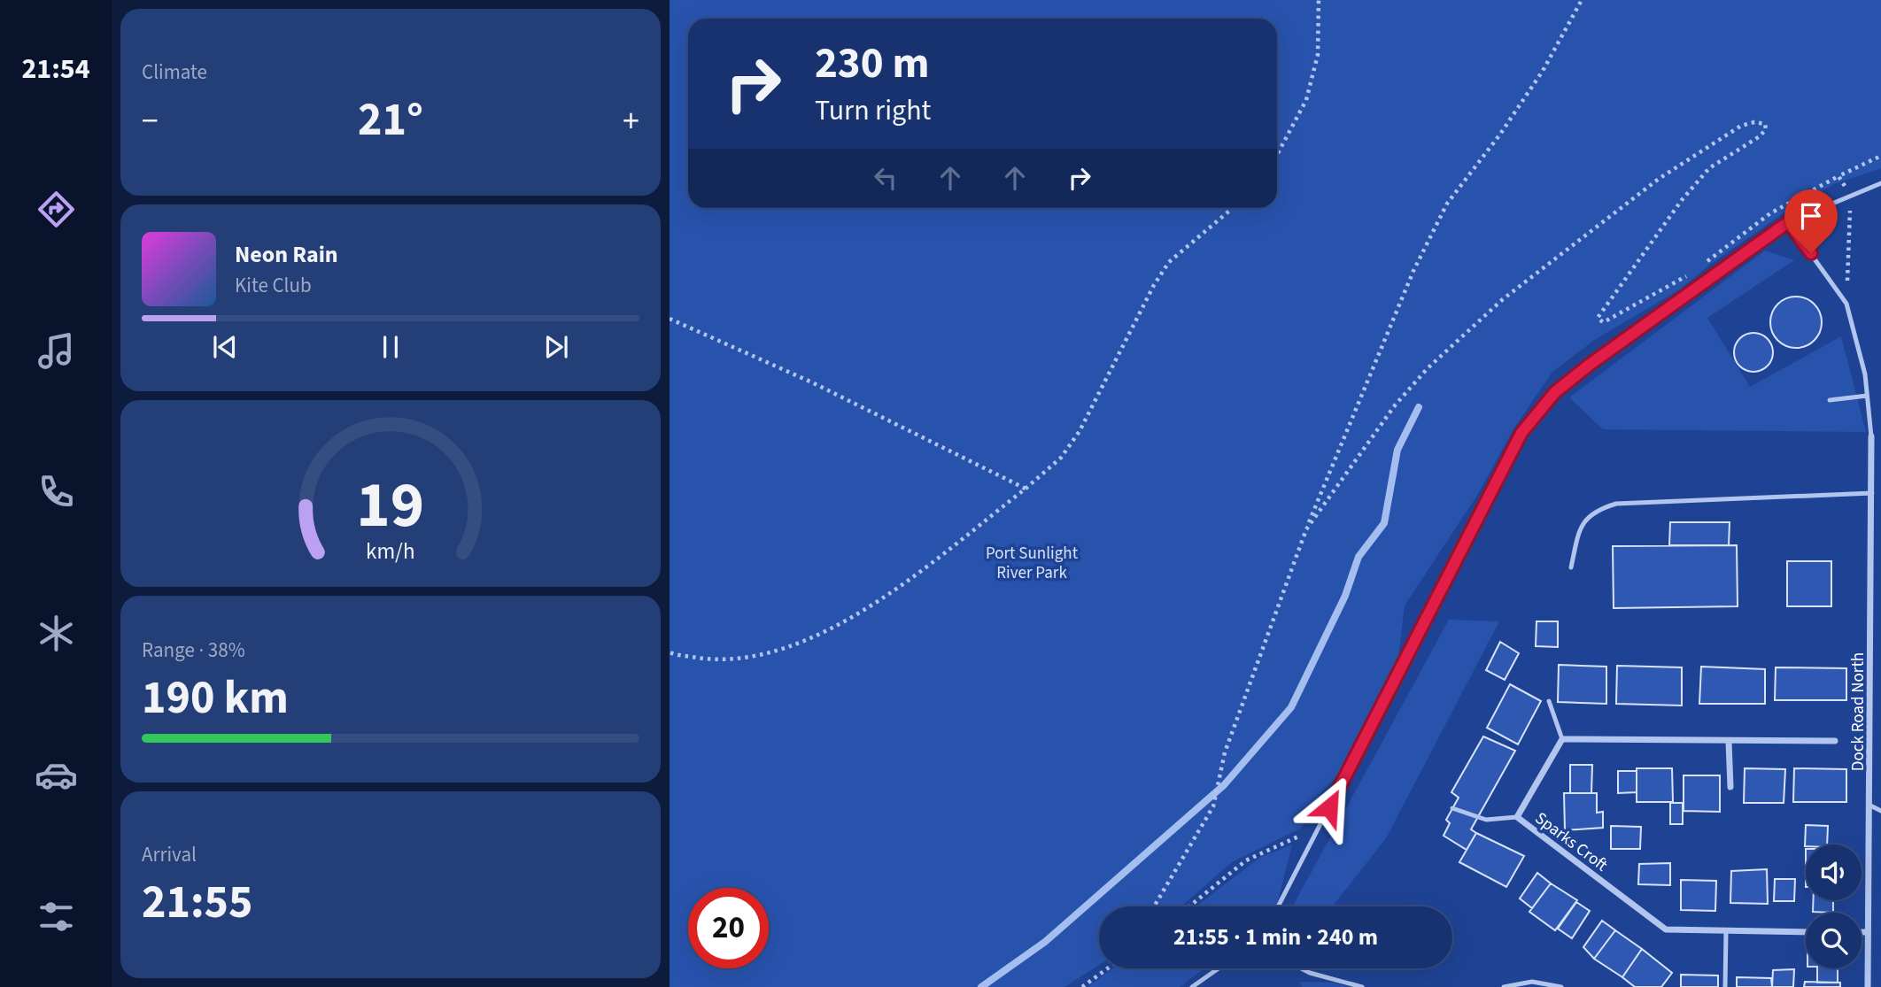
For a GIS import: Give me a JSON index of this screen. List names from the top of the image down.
{
  "streets": {
    "street": ["Dock Road North", "Sparks Croft"]
  },
  "parks": ["Port Sunlight River Park"],
  "page": {
    "tabs": "21:54",
    "tile": [
      "Climate",
      ["Range · 38%", "190 km"],
      ["Arrival", "21:55"]
    ],
    "turn": ["230 m", "Turn right"],
    "heat": ["−", "21°", "+"],
    "song": ["Neon Rain", "Kite Club"],
    "limit": "20",
    "trip": "21:55 · 1 min · 240 m",
    "gauge": ["19", "km/h"]
  }
}
